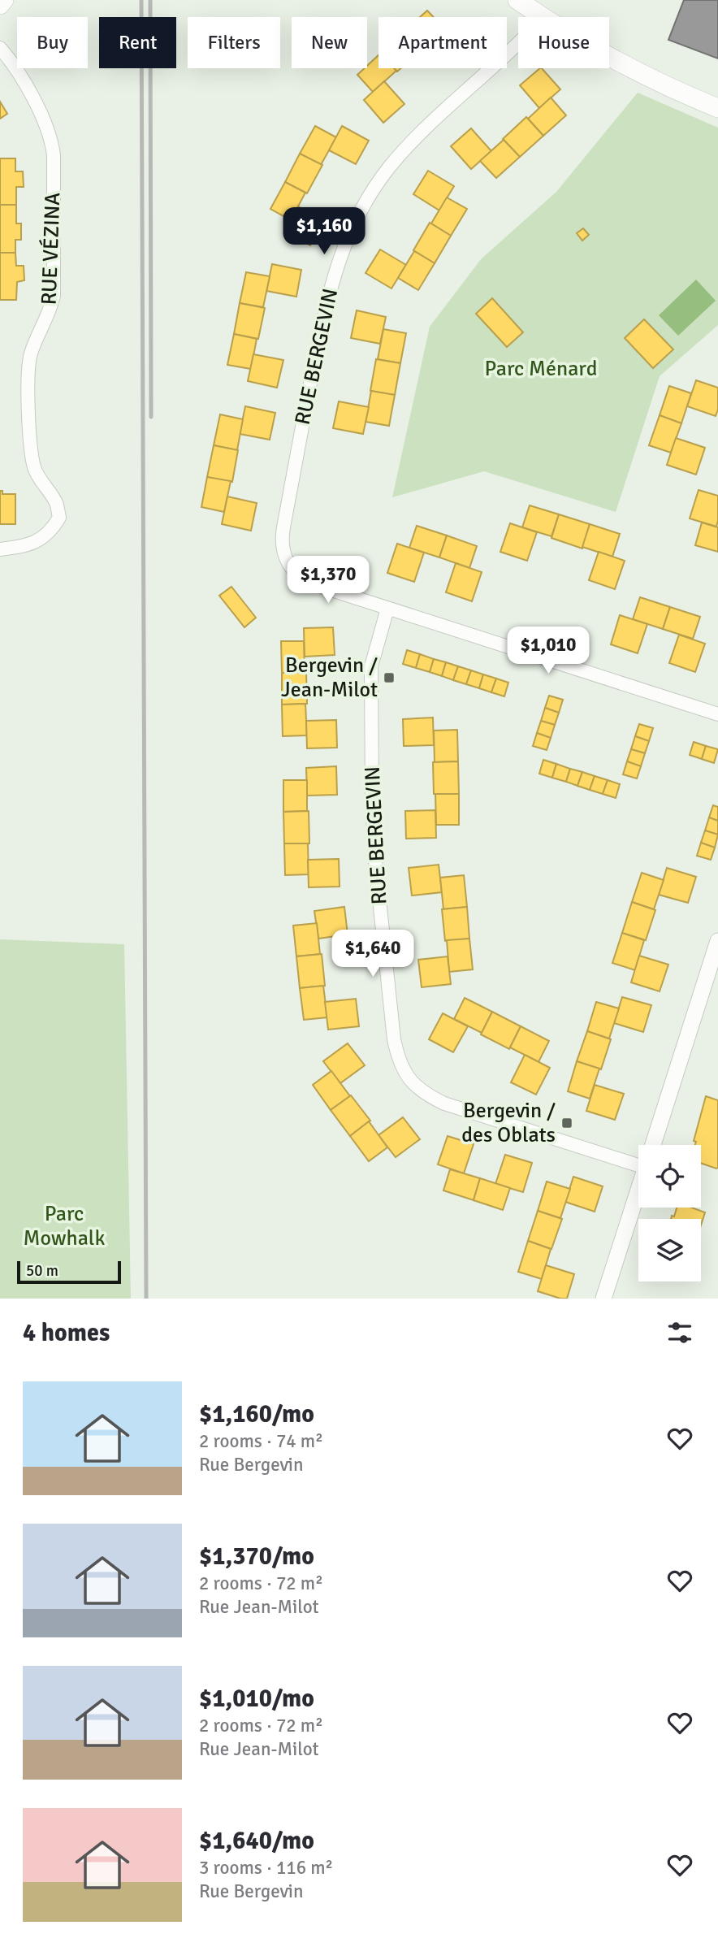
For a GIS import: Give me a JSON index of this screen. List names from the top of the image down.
{
  "streets": {
    "street": ["RUE VÉZINA", "RUE BERGEVIN"]
  },
  "parks": ["Parc Ménard", "Parc Mowhalk"],
  "places": {
    "transit": ["Bergevin / Jean-Milot", "Bergevin / des Oblats"]
  },
  "scale_bar": "50 m",
  "page": {
    "chip": [
      "Buy",
      "Rent",
      "Filters",
      "New",
      "Apartment",
      "House"
    ],
    "price": [
      "$1,160",
      "$1,370",
      "$1,010",
      "$1,640"
    ],
    "scale": "50 m",
    "heading": "4 homes",
    "list": [
      {
        "name": "$1,160/mo",
        "note": "2 rooms · 74 m² · Rue Bergevin"
      },
      {
        "name": "$1,370/mo",
        "note": "2 rooms · 72 m² · Rue Jean-Milot"
      },
      {
        "name": "$1,010/mo",
        "note": "2 rooms · 72 m² · Rue Jean-Milot"
      },
      {
        "name": "$1,640/mo",
        "note": "3 rooms · 116 m² · Rue Bergevin"
      }
    ]
  }
}
